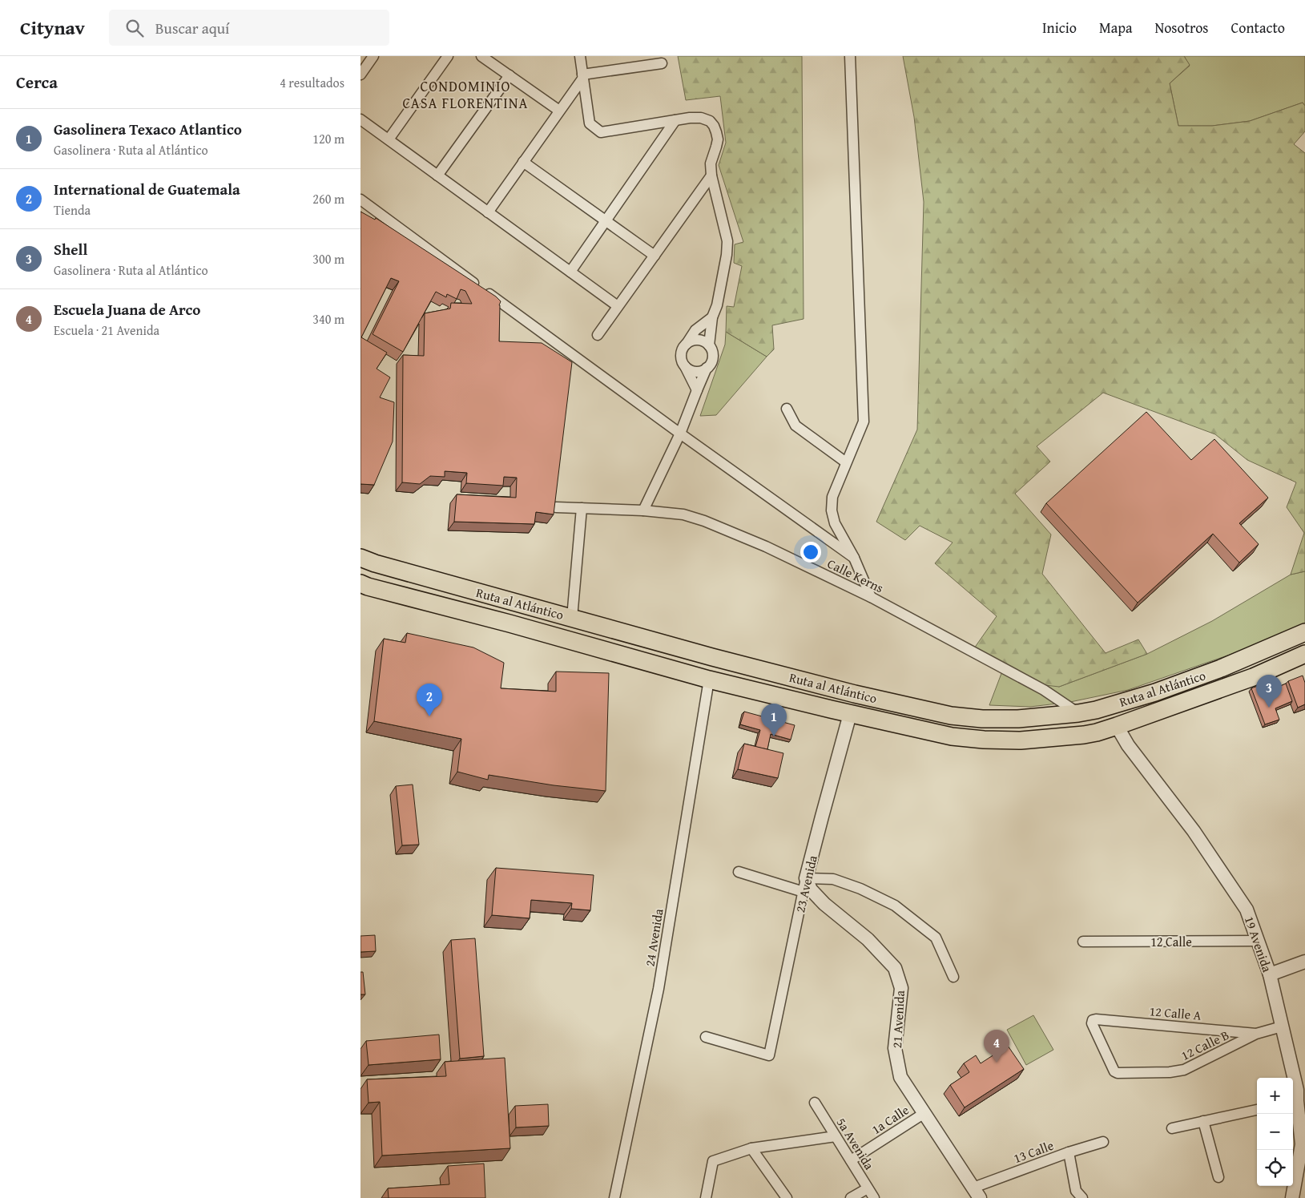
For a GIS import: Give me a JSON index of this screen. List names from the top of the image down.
{
  "streets": {
    "highway": ["Ruta al Atlántico"],
    "street": [
      "Calle Kerns",
      "23 Avenida",
      "24 Avenida",
      "12 Calle",
      "19 Avenida",
      "12 Calle A",
      "21 Avenida",
      "12 Calle B",
      "1a Calle",
      "5a Avenida",
      "13 Calle"
    ]
  },
  "crossings": [
    ["Calle Kerns", "Ruta al Atlántico"],
    ["Ruta al Atlántico", "23 Avenida"],
    ["Ruta al Atlántico", "24 Avenida"],
    ["Ruta al Atlántico", "19 Avenida"],
    ["23 Avenida", "21 Avenida"],
    ["12 Calle", "19 Avenida"],
    ["12 Calle A", "12 Calle B"],
    ["21 Avenida", "1a Calle"],
    ["21 Avenida", "13 Calle"],
    ["1a Calle", "5a Avenida"]
  ],
  "districts": ["CONDOMINIO CASA FLORENTINA"],
  "page": {
    "header": "Citynav",
    "search": "Buscar aquí",
    "nav": [
      "Inicio",
      "Mapa",
      "Nosotros",
      "Contacto"
    ],
    "heading": ["Cerca", "4 resultados"],
    "list": [
      {
        "mark": "1",
        "name": "Gasolinera Texaco Atlantico",
        "note": "Gasolinera · Ruta al Atlántico",
        "value": "120 m"
      },
      {
        "mark": "2",
        "name": "International de Guatemala",
        "note": "Tienda",
        "value": "260 m"
      },
      {
        "mark": "3",
        "name": "Shell",
        "note": "Gasolinera · Ruta al Atlántico",
        "value": "300 m"
      },
      {
        "mark": "4",
        "name": "Escuela Juana de Arco",
        "note": "Escuela · 21 Avenida",
        "value": "340 m"
      }
    ],
    "pins": [
      "3",
      "2",
      "1",
      "4"
    ],
    "map_buttons": ["+", "−"]
  }
}
